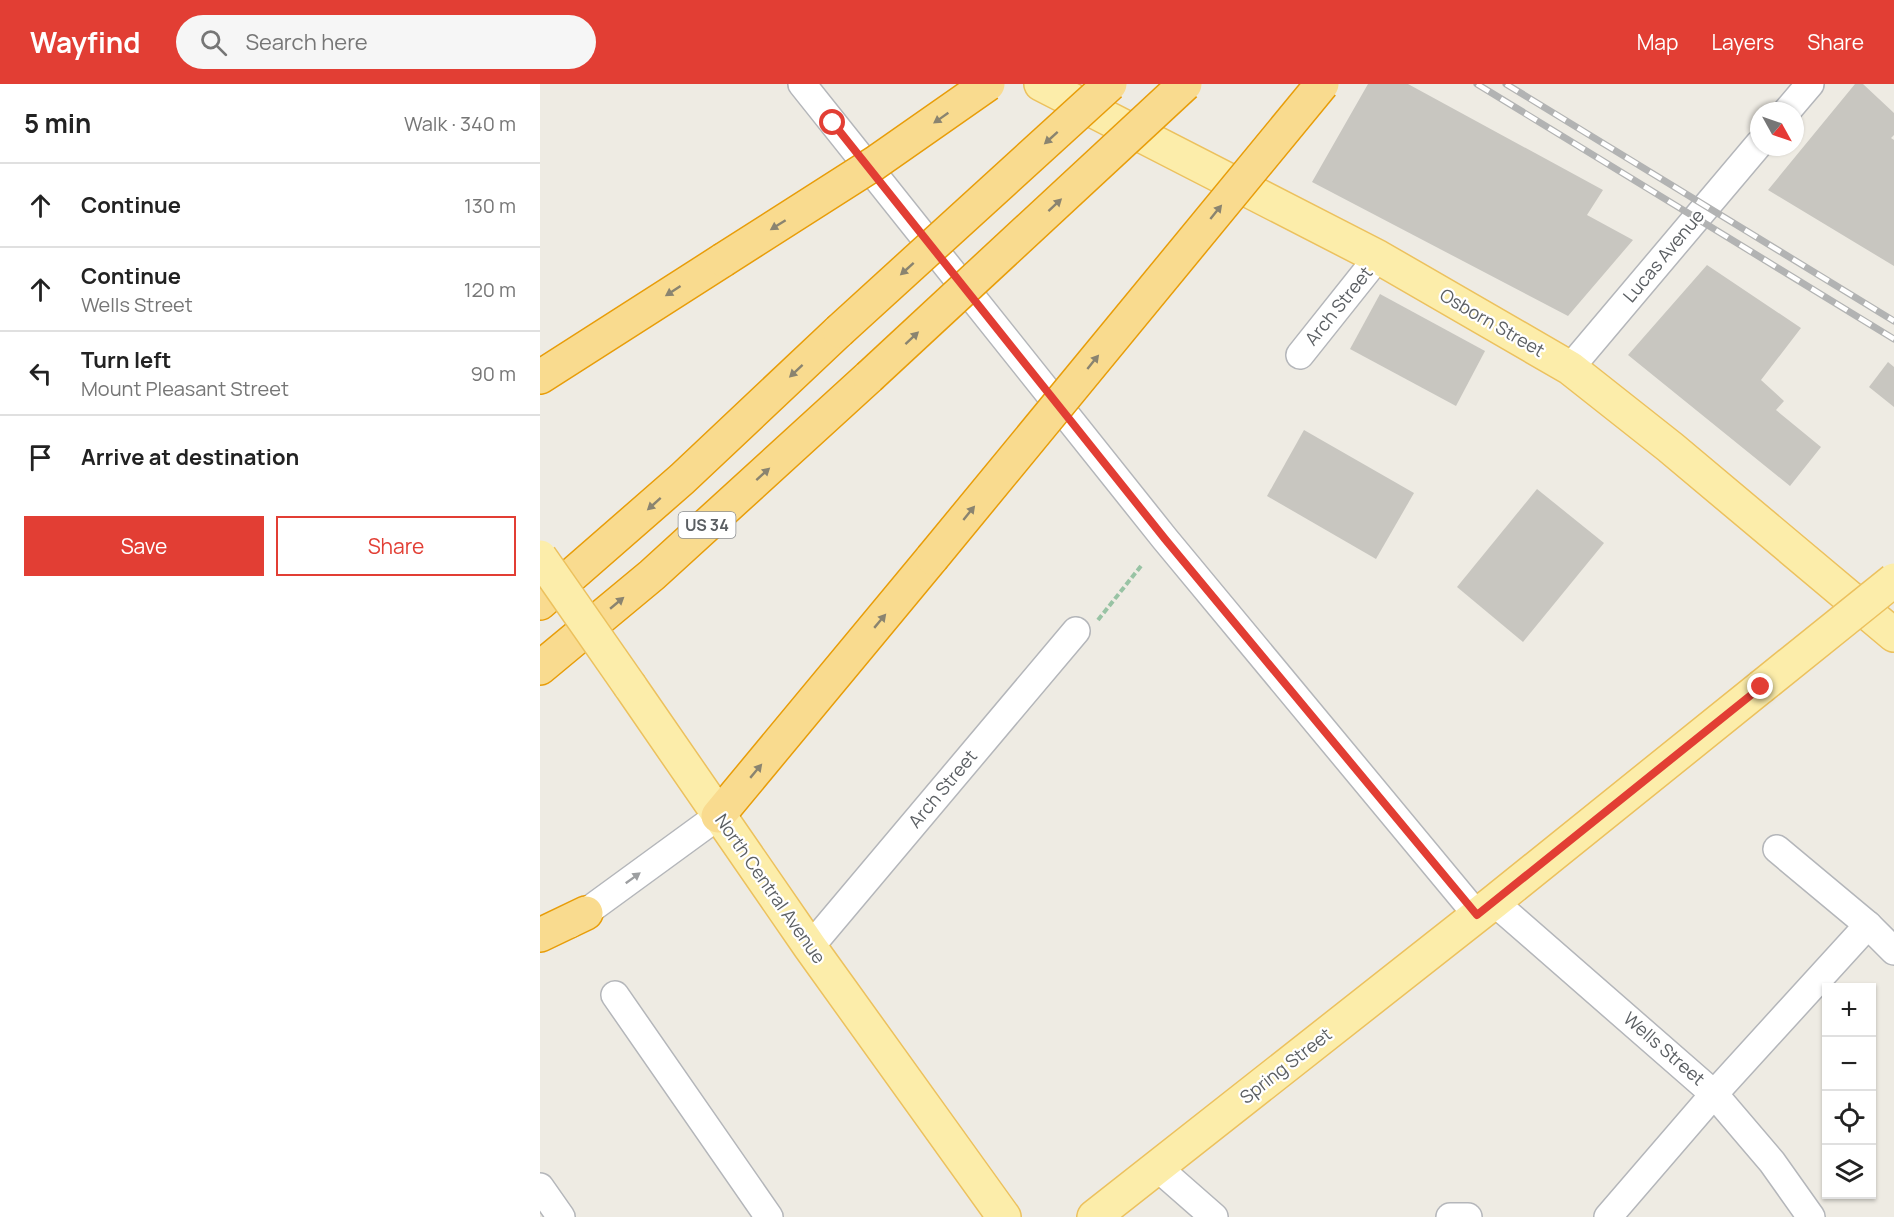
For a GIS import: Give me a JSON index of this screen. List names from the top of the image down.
{
  "streets": {
    "highway": ["US 34"],
    "main road": ["Osborn Street", "North Central Avenue", "Spring Street"],
    "street": ["Lucas Avenue", "Arch Street", "Wells Street"]
  },
  "crossings": [
    ["Lucas Avenue", "Osborn Street"],
    ["Arch Street", "Osborn Street"],
    ["Arch Street", "North Central Avenue"],
    ["Wells Street", "Spring Street"]
  ],
  "north": "bottom right",
  "page": {
    "header": "Wayfind",
    "search": "Search here",
    "nav": ["Map", "Layers", "Share"],
    "heading": ["5 min", "Walk · 340 m"],
    "list": [
      ["Continue", "130 m"],
      ["Continue", "Wells Street", "120 m"],
      ["Turn left", "Mount Pleasant Street", "90 m"],
      "Arrive at destination"
    ],
    "buttons": ["Save", "Share"],
    "map_buttons": ["+", "−"]
  }
}
